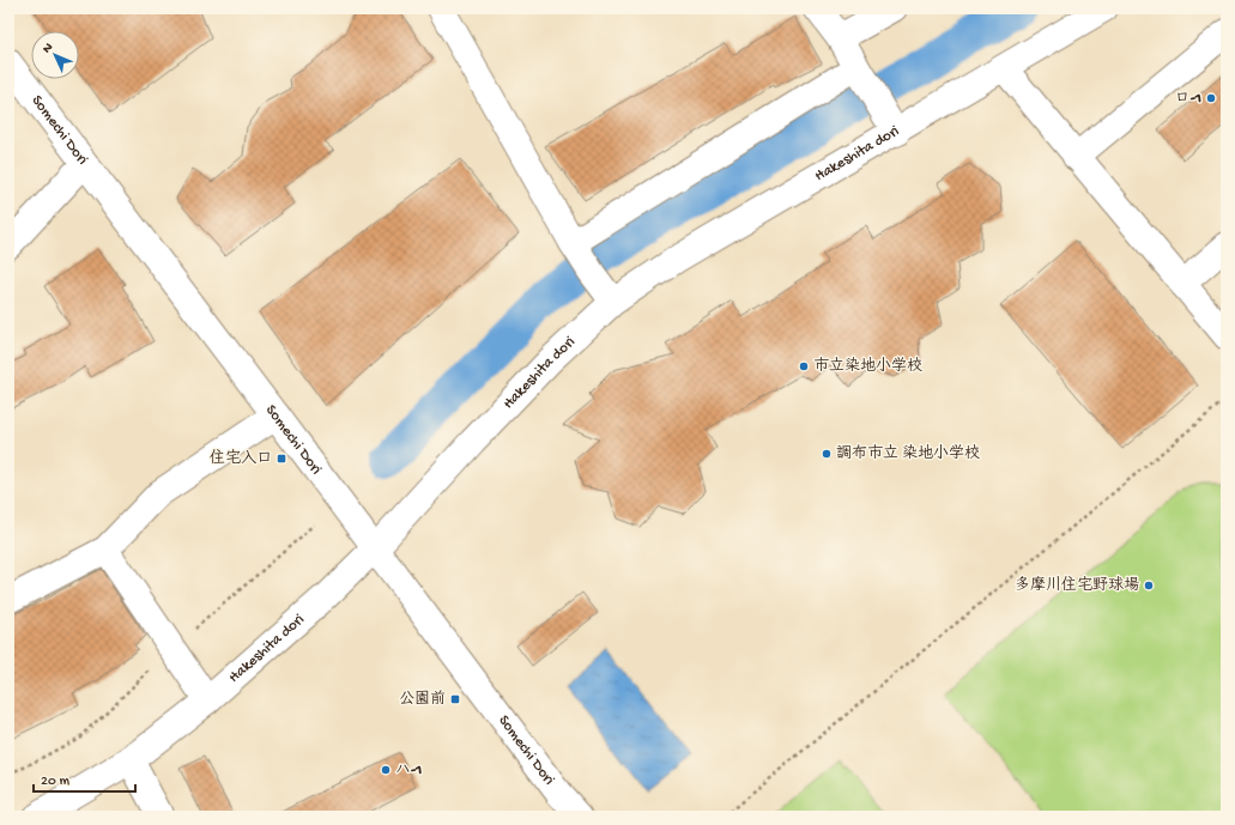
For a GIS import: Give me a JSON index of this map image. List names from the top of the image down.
{
  "streets": {
    "street": ["Somechi Dori", "Hakeshita dori"]
  },
  "crossings": [
    ["Somechi Dori", "Hakeshita dori"]
  ],
  "places": {
    "other": [
      "ロ-1",
      "市立染地小学校",
      "調布市立 染地小学校",
      "多摩川住宅野球場",
      "ハ-1"
    ],
    "transit": ["住宅入口", "公園前"]
  },
  "scale_bar": "20 m",
  "north": "top left"
}
